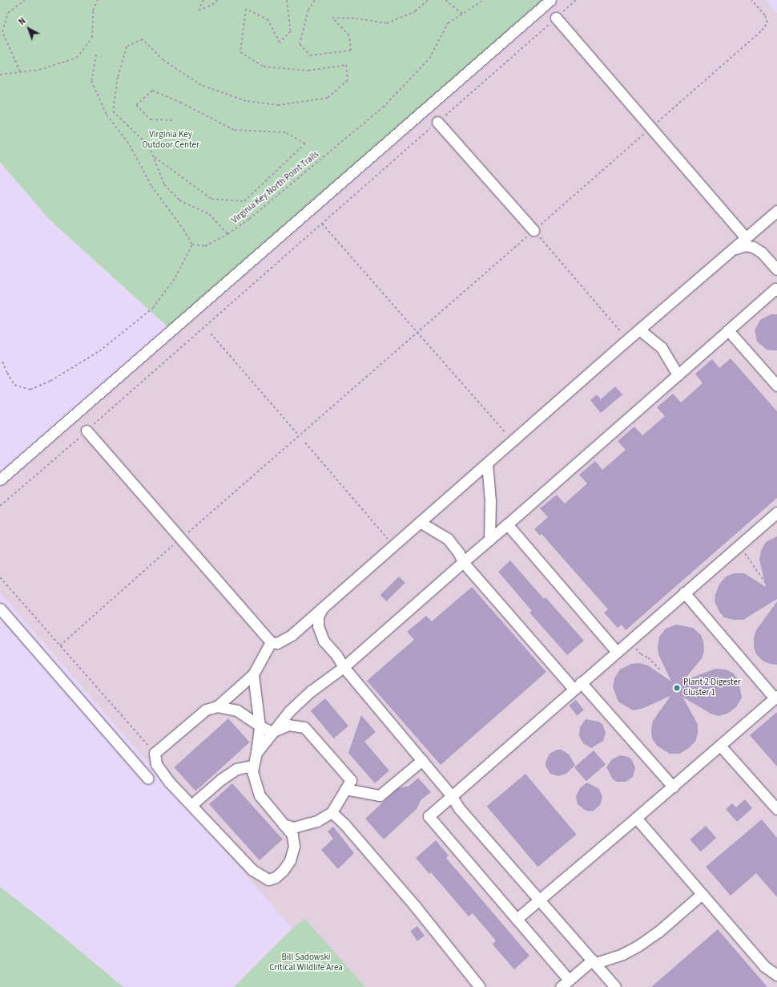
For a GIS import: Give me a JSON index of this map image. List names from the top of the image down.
{
  "streets": {
    "path": ["Virginia Key North Point Trails"]
  },
  "parks": ["Virginia Key Outdoor Center", "Bill Sadowski Critical Wildlife Area"],
  "places": ["Plant 2 Digester Cluster 1"],
  "north": "top left"
}
